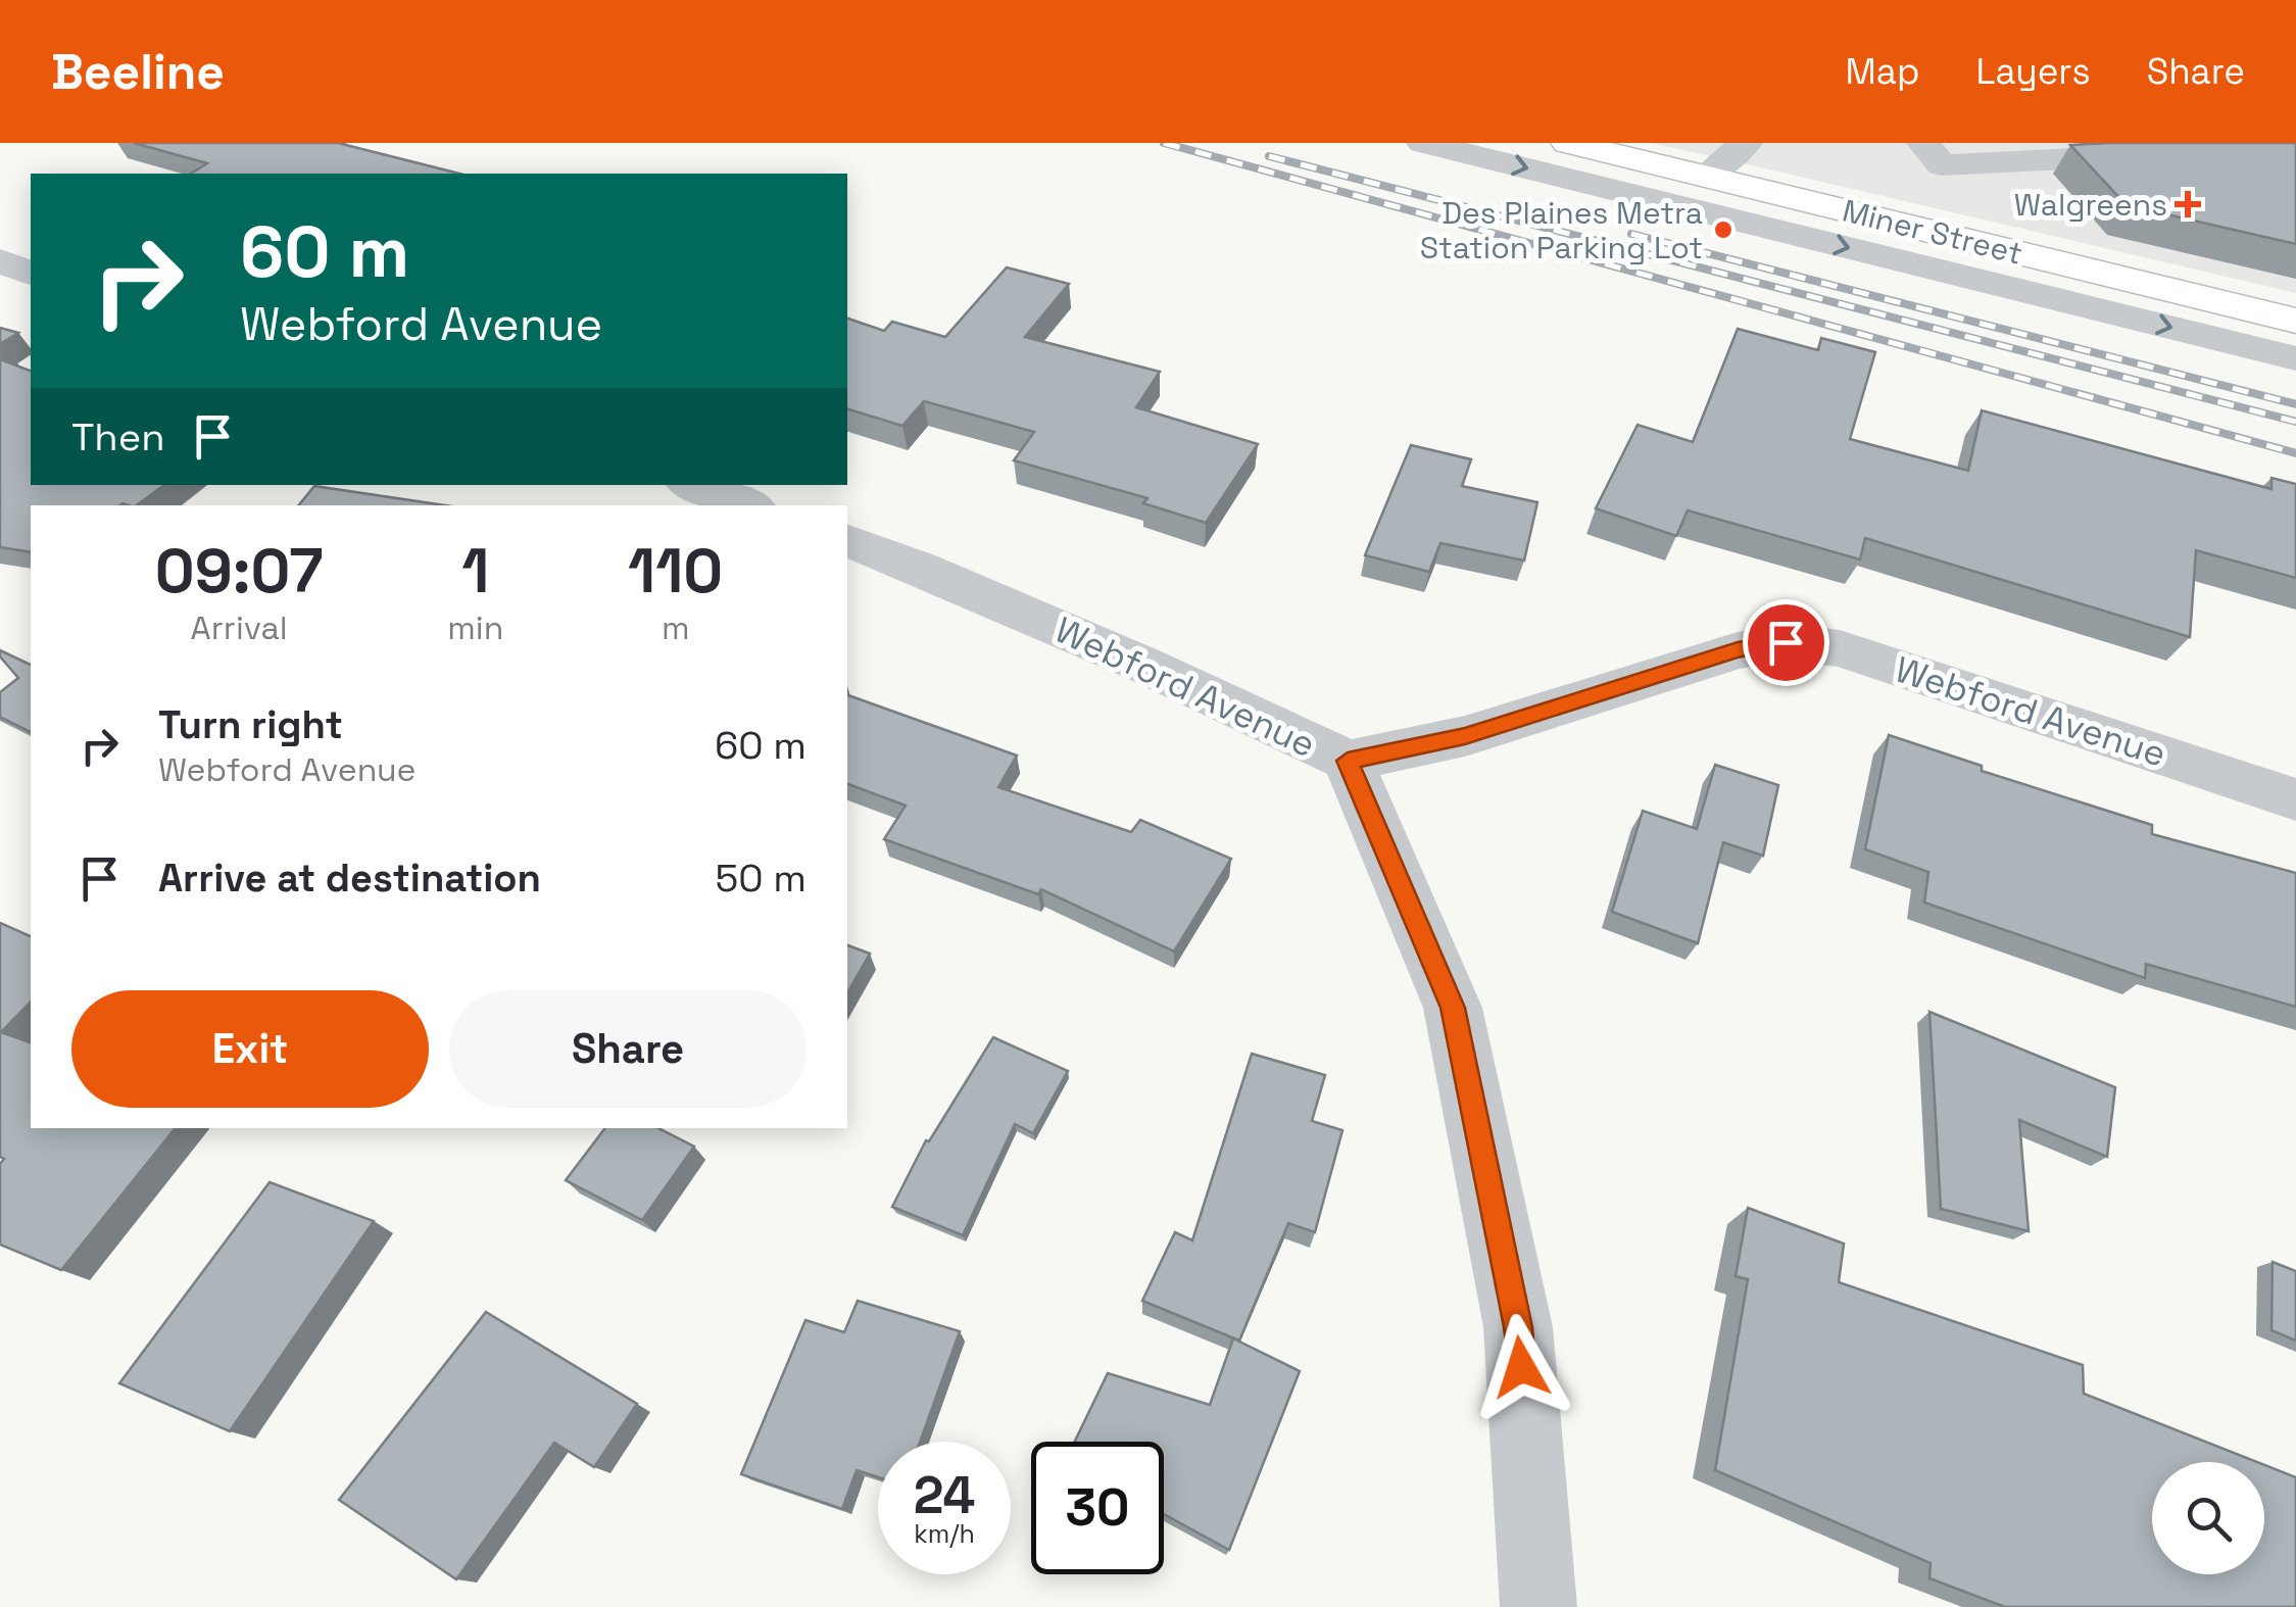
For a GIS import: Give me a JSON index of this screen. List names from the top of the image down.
{
  "streets": {
    "main road": ["Miner Street"],
    "street": ["Webford Avenue"]
  },
  "places": {
    "health": ["Walgreens"],
    "other": ["Des Plaines Metra Station Parking Lot"]
  },
  "page": {
    "header": "Beeline",
    "nav": ["Map", "Layers", "Share"],
    "turn": ["60 m", "Webford Avenue"],
    "then": "Then",
    "eta": [
      "09:07",
      "Arrival",
      "1",
      "min",
      "110",
      "m"
    ],
    "list": [
      {
        "name": "Turn right",
        "note": "Webford Avenue",
        "value": "60 m"
      },
      {
        "name": "Arrive at destination",
        "value": "50 m"
      }
    ],
    "buttons": ["Exit", "Share"],
    "speed": "24 km/h",
    "limit": "30"
  }
}
